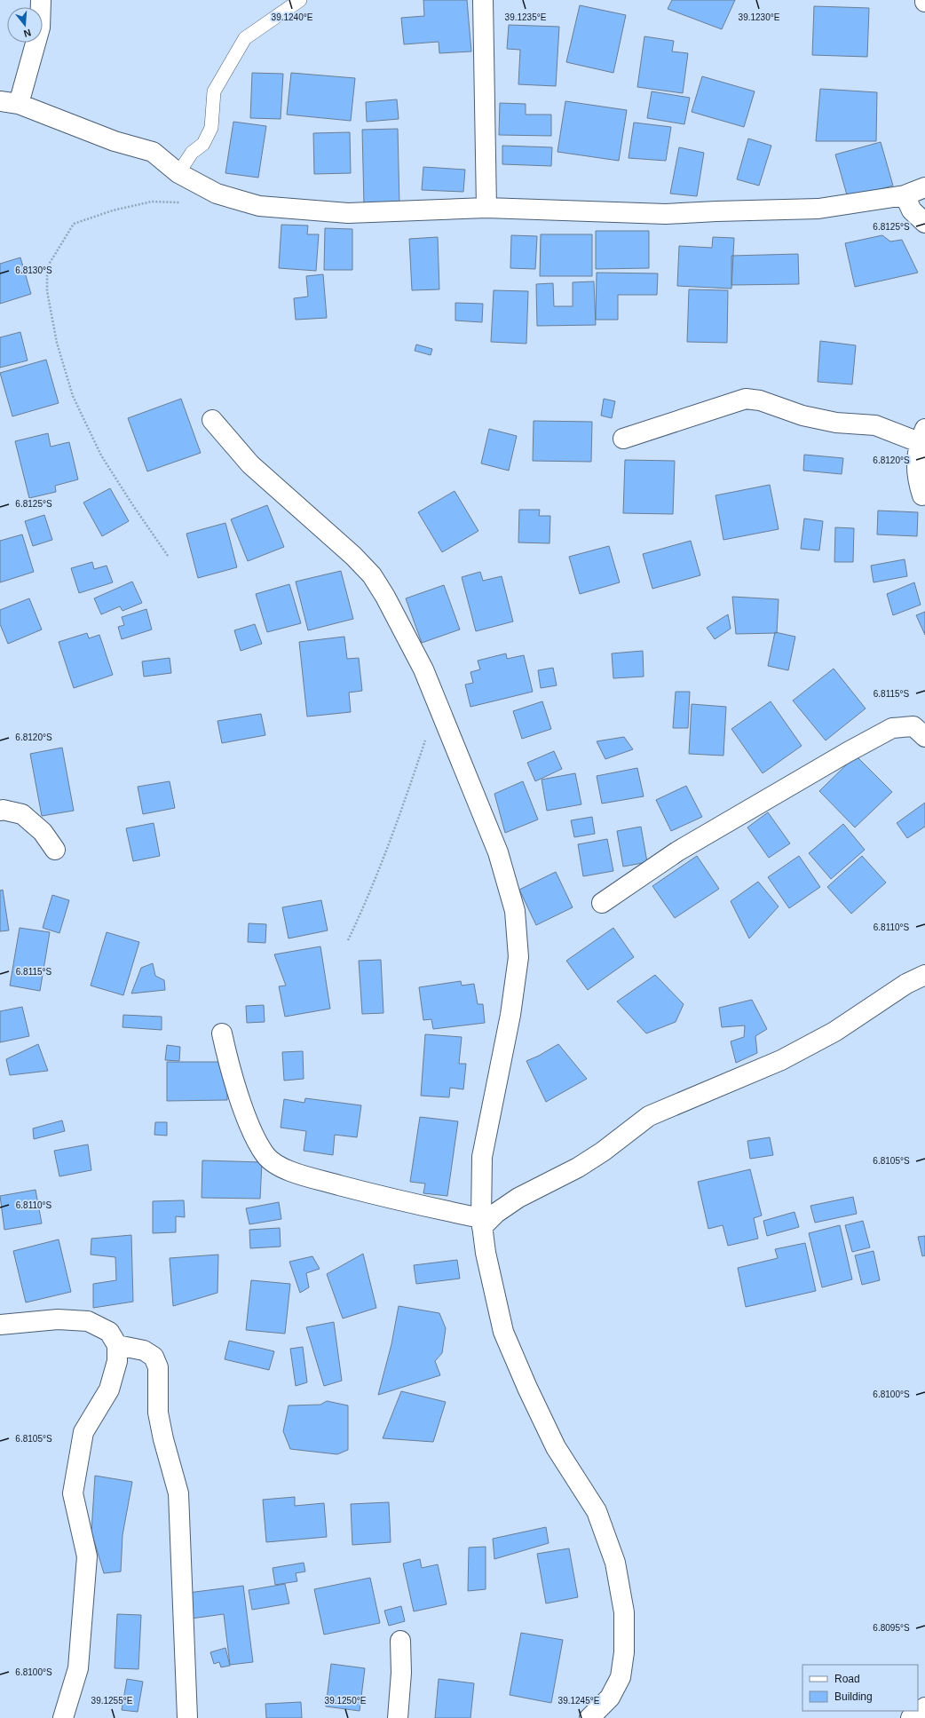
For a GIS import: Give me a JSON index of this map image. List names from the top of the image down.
{
  "legend": ["Road", "Building"],
  "north": "bottom",
  "coordinates": [
    "39.1240°E",
    "39.1235°E",
    "39.1230°E",
    "6.8125°S",
    "6.8130°S",
    "6.8120°S",
    "6.8115°S",
    "6.8110°S",
    "6.8105°S",
    "6.8100°S",
    "6.8095°S",
    "39.1255°E",
    "39.1250°E",
    "39.1245°E"
  ]
}
